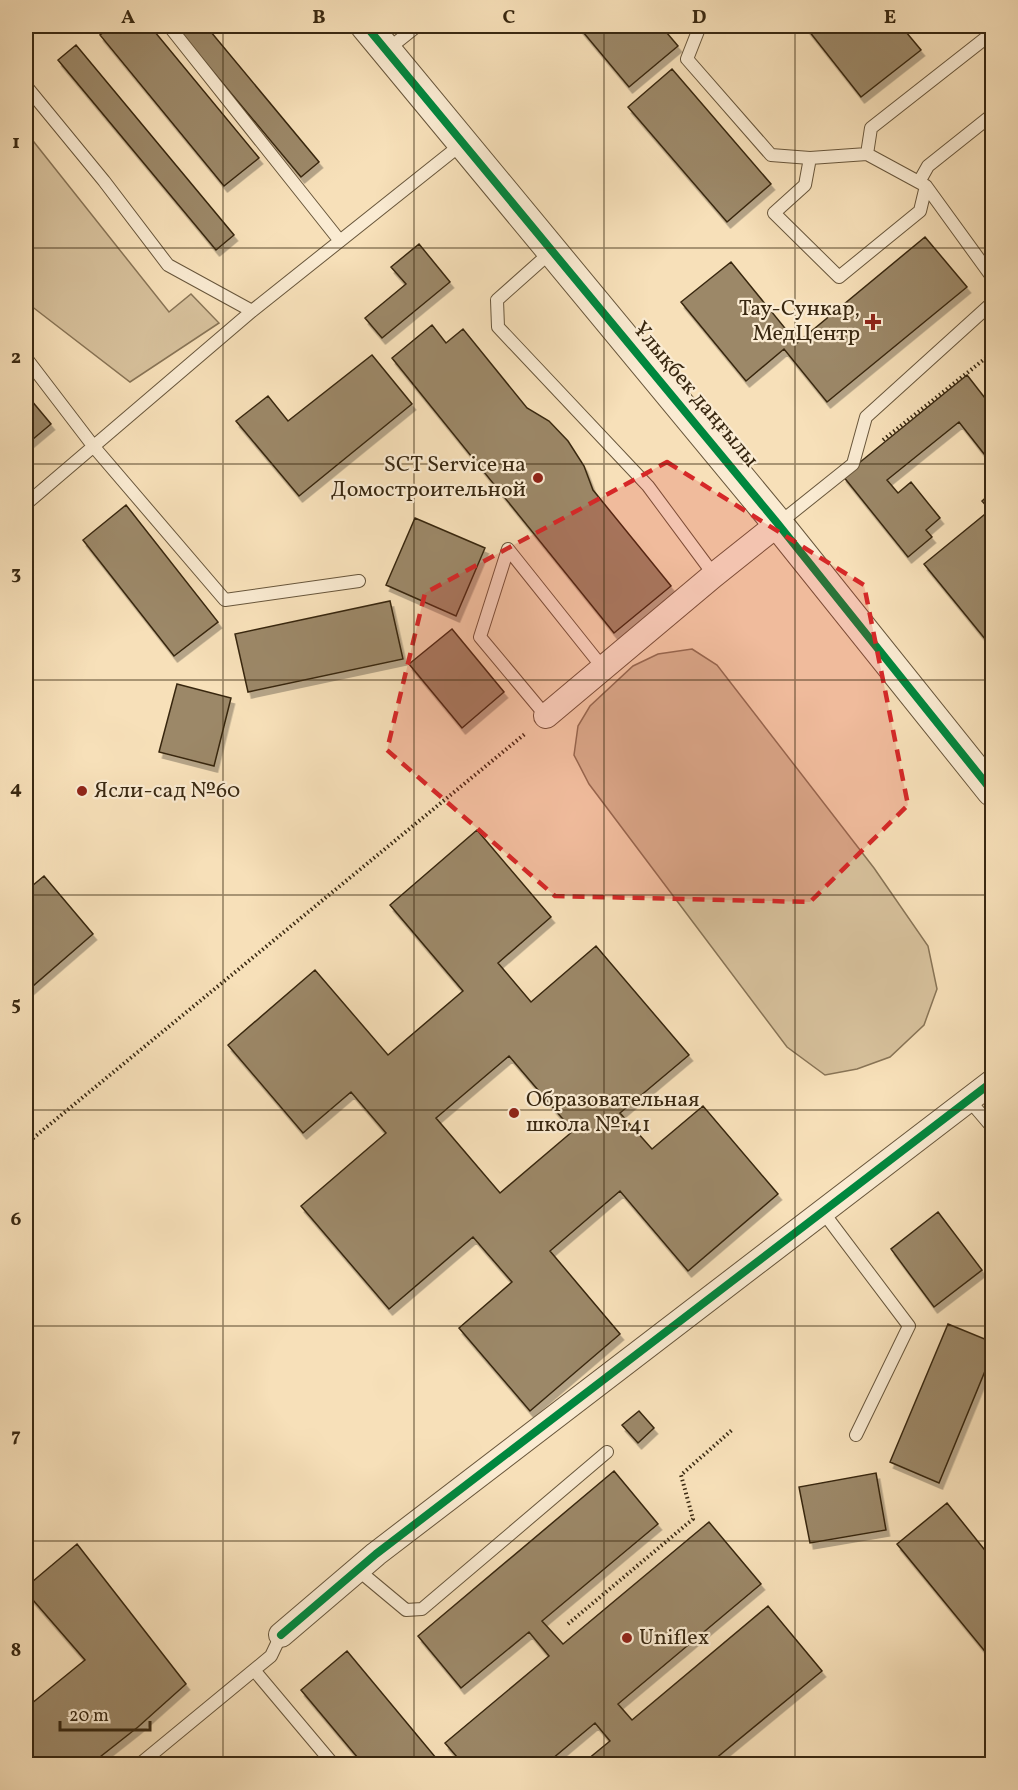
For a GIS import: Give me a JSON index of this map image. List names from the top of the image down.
{
  "streets": {
    "street": ["Ұлықбек даңғылы"]
  },
  "places": {
    "health": ["Тау-Сункар, МедЦентр"],
    "other": [
      "SCT Service на Домостроительной",
      "Ясли-сад №60",
      "Образовательная школа №141",
      "Uniflex"
    ]
  },
  "scale_bar": "20 m",
  "grid": {
    "columns": [
      "A",
      "B",
      "C",
      "D",
      "E"
    ],
    "rows": [
      "1",
      "2",
      "3",
      "4",
      "5",
      "6",
      "7",
      "8"
    ]
  }
}
